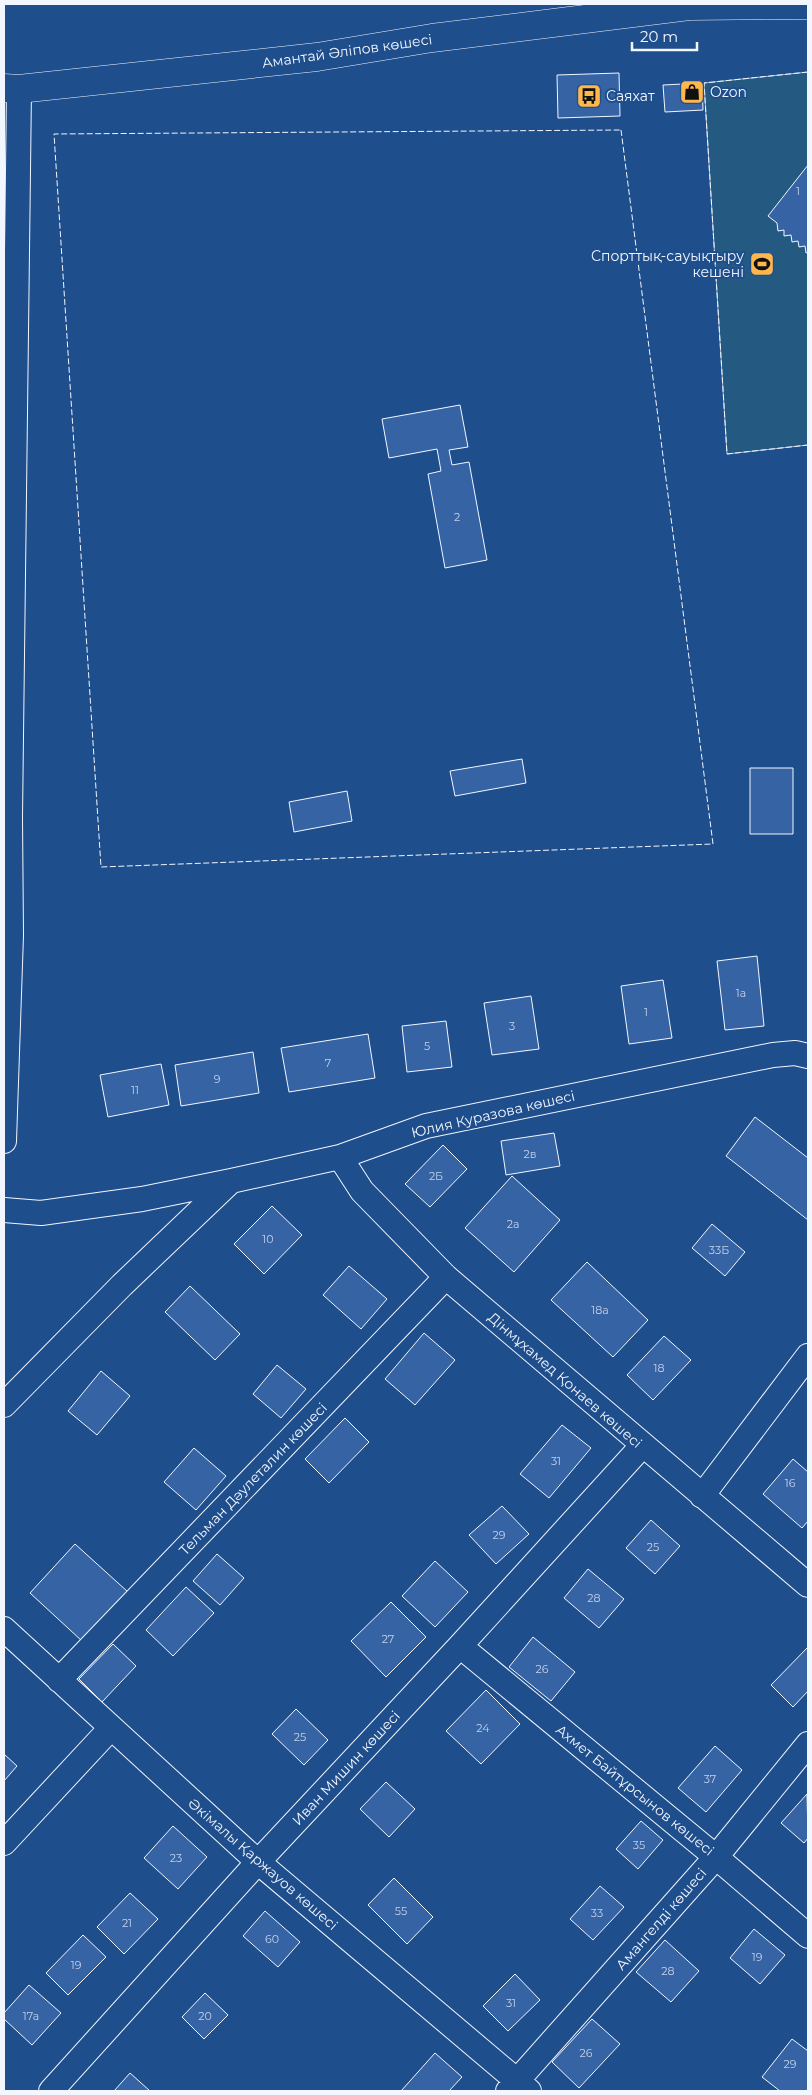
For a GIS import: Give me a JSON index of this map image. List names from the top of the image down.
{
  "streets": {
    "main road": ["Амантай Әліпов көшесі"],
    "street": [
      "Юлия Куразова көшесі",
      "Дінмұхамед Қонаев көшесі",
      "Тельман Дәулеталин көшесі",
      "Иван Мишин көшесі",
      "Ахмет Байтұрсынов көшесі",
      "Әкімалы Қаржауов көшесі",
      "Амангелді көшесі"
    ]
  },
  "crossings": [
    ["Юлия Куразова көшесі", "Дінмұхамед Қонаев көшесі"],
    ["Дінмұхамед Қонаев көшесі", "Тельман Дәулеталин көшесі"],
    ["Дінмұхамед Қонаев көшесі", "Иван Мишин көшесі"],
    ["Тельман Дәулеталин көшесі", "Әкімалы Қаржауов көшесі"],
    ["Иван Мишин көшесі", "Ахмет Байтұрсынов көшесі"],
    ["Иван Мишин көшесі", "Әкімалы Қаржауов көшесі"],
    ["Ахмет Байтұрсынов көшесі", "Амангелді көшесі"],
    ["Әкімалы Қаржауов көшесі", "Амангелді көшесі"]
  ],
  "places": {
    "shop": ["Ozon"],
    "bus stop": ["Саяхат"],
    "sports": ["Спорттық-сауықтыру кешені"]
  },
  "house_numbers": [
    "1",
    "2",
    "1а",
    "1",
    "3",
    "5",
    "7",
    "9",
    "11",
    "2в",
    "2Б",
    "2а",
    "10",
    "33Б",
    "18а",
    "18",
    "31",
    "16",
    "29",
    "25",
    "28",
    "27",
    "26",
    "24",
    "25",
    "37",
    "35",
    "23",
    "55",
    "33",
    "21",
    "60",
    "19",
    "19",
    "28",
    "31",
    "17а",
    "20",
    "26",
    "29"
  ],
  "scale_bar": "20 m"
}
